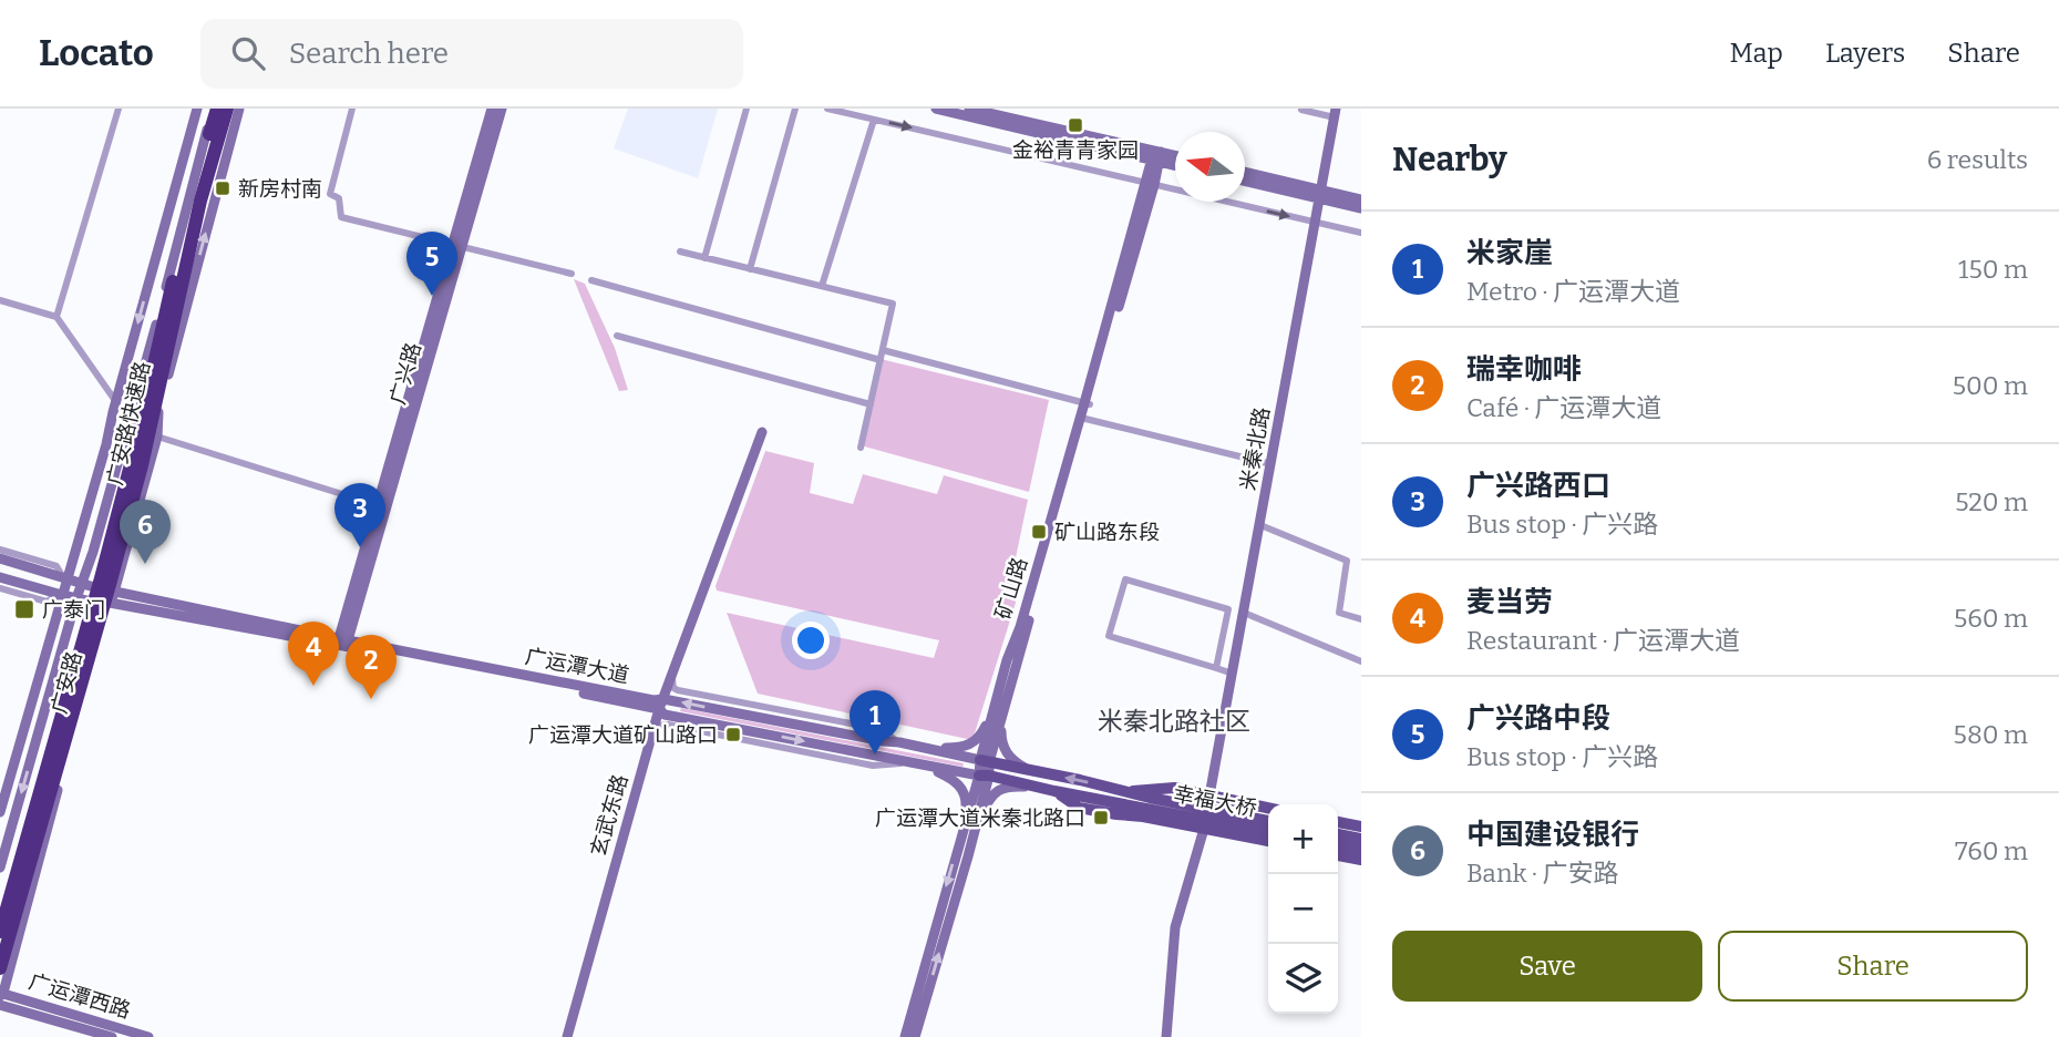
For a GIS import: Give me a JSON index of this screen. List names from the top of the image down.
{
  "streets": {
    "highway": ["广安路快速路"],
    "main road": [
      "广兴路",
      "米秦北路",
      "矿山路",
      "广运潭大道",
      "广安路",
      "幸福大桥",
      "玄武东路",
      "广运潭西路"
    ]
  },
  "crossings": [
    ["广兴路", "广运潭大道"],
    ["矿山路", "广运潭大道"],
    ["广运潭大道", "广安路"],
    ["广运潭大道", "幸福大桥"],
    ["广运潭大道", "玄武东路"],
    ["广安路", "广运潭西路"]
  ],
  "districts": ["米秦北路社区"],
  "places": {
    "transit": [
      "金裕青青家园",
      "新房村南",
      "矿山路东段",
      "广泰门",
      "广运潭大道矿山路口",
      "广运潭大道米秦北路口"
    ]
  },
  "north": "left",
  "page": {
    "header": "Locato",
    "search": "Search here",
    "nav": ["Map", "Layers", "Share"],
    "heading": ["Nearby", "6 results"],
    "list": [
      {
        "mark": "1",
        "name": "米家崖",
        "note": "Metro · 广运潭大道",
        "value": "150 m"
      },
      {
        "mark": "2",
        "name": "瑞幸咖啡",
        "note": "Café · 广运潭大道",
        "value": "500 m"
      },
      {
        "mark": "3",
        "name": "广兴路西口",
        "note": "Bus stop · 广兴路",
        "value": "520 m"
      },
      {
        "mark": "4",
        "name": "麦当劳",
        "note": "Restaurant · 广运潭大道",
        "value": "560 m"
      },
      {
        "mark": "5",
        "name": "广兴路中段",
        "note": "Bus stop · 广兴路",
        "value": "580 m"
      },
      {
        "mark": "6",
        "name": "中国建设银行",
        "note": "Bank · 广安路",
        "value": "760 m"
      }
    ],
    "pins": [
      "5",
      "3",
      "6",
      "4",
      "2",
      "1"
    ],
    "map_buttons": ["+", "−"],
    "buttons": ["Save", "Share"]
  }
}
